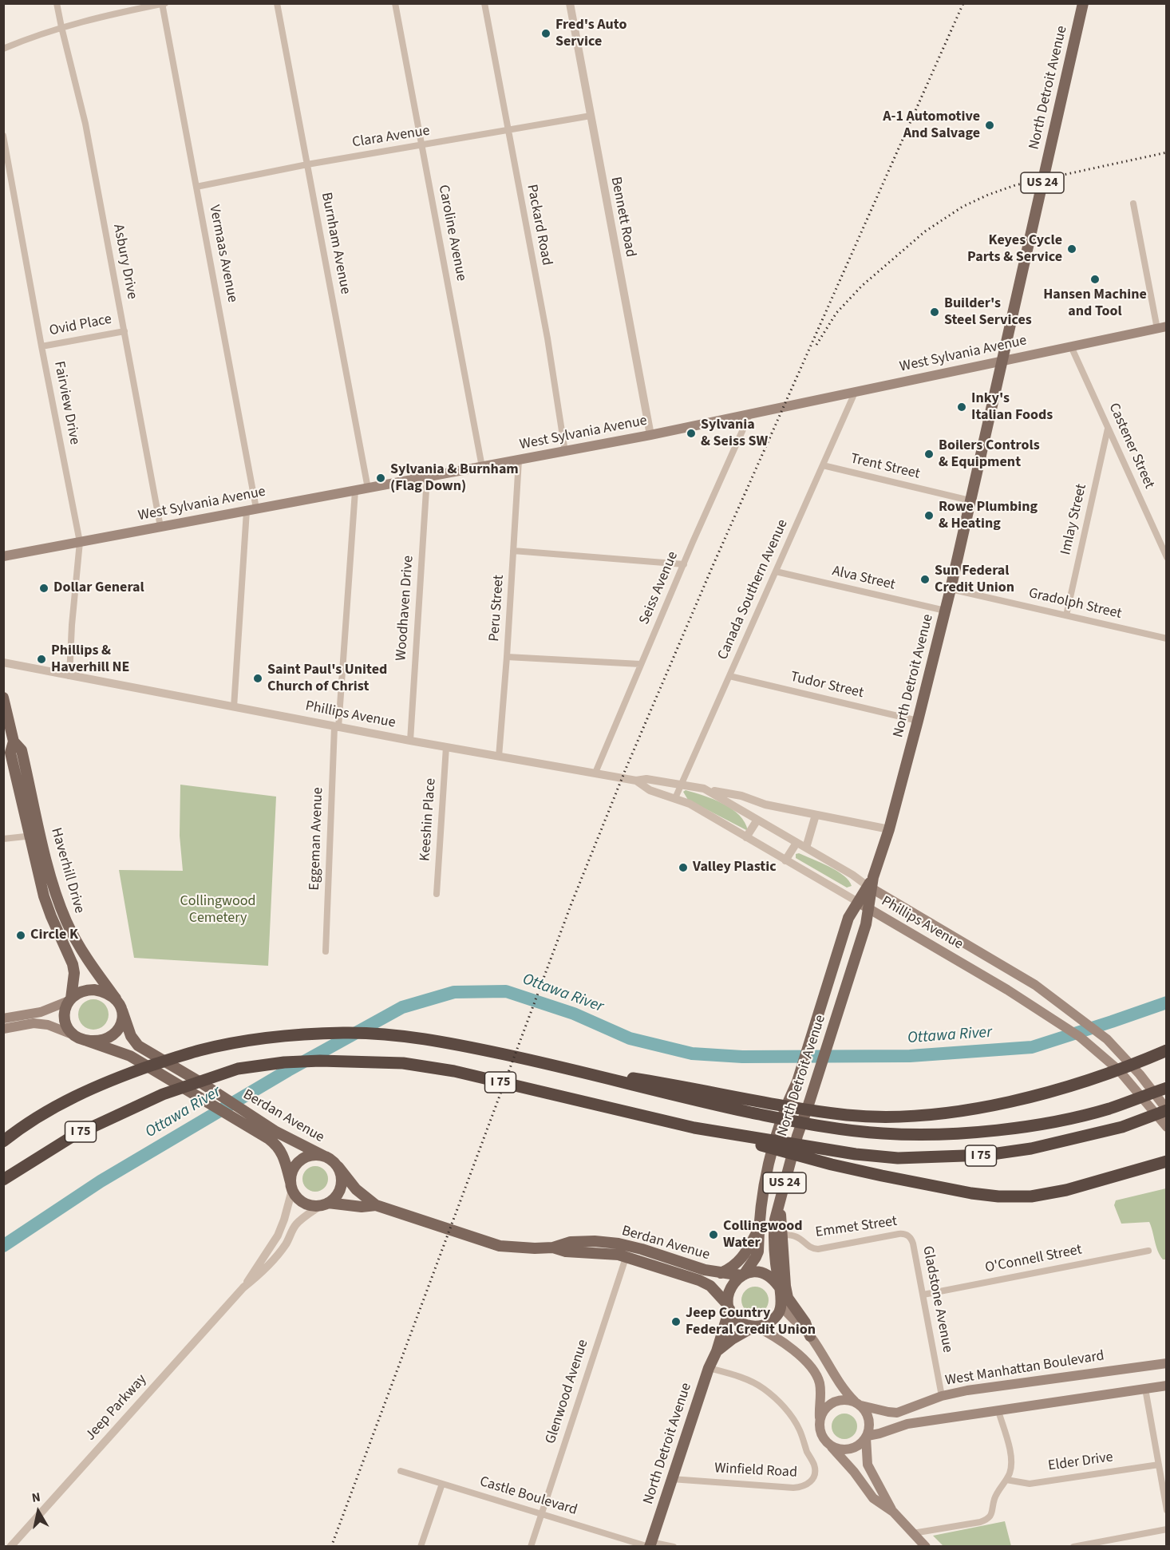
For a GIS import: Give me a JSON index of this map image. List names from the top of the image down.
{
  "streets": {
    "highway": ["I 75"],
    "main road": [
      "North Detroit Avenue",
      "US 24",
      "West Sylvania Avenue",
      "Phillips Avenue",
      "Haverhill Drive",
      "Berdan Avenue",
      "West Manhattan Boulevard"
    ],
    "street": [
      "Clara Avenue",
      "Bennett Road",
      "Packard Road",
      "Caroline Avenue",
      "Burnham Avenue",
      "Vermaas Avenue",
      "Asbury Drive",
      "Ovid Place",
      "Fairview Drive",
      "Castener Street",
      "Trent Street",
      "Imlay Street",
      "Alva Street",
      "Seiss Avenue",
      "Canada Southern Avenue",
      "Gradolph Street",
      "Woodhaven Drive",
      "Peru Street",
      "Tudor Street",
      "Keeshin Place",
      "Eggeman Avenue",
      "Emmet Street",
      "O'Connell Street",
      "Gladstone Avenue",
      "Glenwood Avenue",
      "Jeep Parkway",
      "Elder Drive",
      "Winfield Road",
      "Castle Boulevard"
    ]
  },
  "crossings": [
    ["North Detroit Avenue", "US 24"],
    ["North Detroit Avenue", "West Sylvania Avenue"],
    ["North Detroit Avenue", "Trent Street"],
    ["North Detroit Avenue", "Alva Street"],
    ["North Detroit Avenue", "Gradolph Street"],
    ["North Detroit Avenue", "Tudor Street"],
    ["North Detroit Avenue", "Phillips Avenue"],
    ["North Detroit Avenue", "Berdan Avenue"],
    ["North Detroit Avenue", "Winfield Road"],
    ["North Detroit Avenue", "Castle Boulevard"],
    ["Clara Avenue", "Bennett Road"],
    ["Clara Avenue", "Packard Road"],
    ["Clara Avenue", "Caroline Avenue"],
    ["Clara Avenue", "Burnham Avenue"],
    ["Clara Avenue", "Vermaas Avenue"],
    ["US 24", "Berdan Avenue"],
    ["Bennett Road", "West Sylvania Avenue"],
    ["Packard Road", "West Sylvania Avenue"],
    ["Caroline Avenue", "West Sylvania Avenue"],
    ["Burnham Avenue", "West Sylvania Avenue"],
    ["Vermaas Avenue", "West Sylvania Avenue"],
    ["Vermaas Avenue", "Phillips Avenue"],
    ["Asbury Drive", "Ovid Place"],
    ["Asbury Drive", "West Sylvania Avenue"],
    ["Ovid Place", "Fairview Drive"],
    ["West Sylvania Avenue", "Fairview Drive"],
    ["West Sylvania Avenue", "Castener Street"],
    ["West Sylvania Avenue", "Seiss Avenue"],
    ["West Sylvania Avenue", "Canada Southern Avenue"],
    ["West Sylvania Avenue", "Woodhaven Drive"],
    ["West Sylvania Avenue", "Peru Street"],
    ["Fairview Drive", "Phillips Avenue"],
    ["Castener Street", "Imlay Street"],
    ["Trent Street", "Canada Southern Avenue"],
    ["Imlay Street", "Gradolph Street"],
    ["Alva Street", "Canada Southern Avenue"],
    ["Seiss Avenue", "Phillips Avenue"],
    ["Canada Southern Avenue", "Tudor Street"],
    ["Canada Southern Avenue", "Phillips Avenue"],
    ["Woodhaven Drive", "Phillips Avenue"],
    ["Peru Street", "Phillips Avenue"],
    ["Phillips Avenue", "Keeshin Place"],
    ["Phillips Avenue", "Eggeman Avenue"],
    ["Phillips Avenue", "I 75"],
    ["Haverhill Drive", "Berdan Avenue"],
    ["Berdan Avenue", "Glenwood Avenue"],
    ["Berdan Avenue", "Jeep Parkway"],
    ["Emmet Street", "Gladstone Avenue"],
    ["O'Connell Street", "Gladstone Avenue"],
    ["Gladstone Avenue", "West Manhattan Boulevard"],
    ["Glenwood Avenue", "Castle Boulevard"]
  ],
  "water": ["Ottawa River"],
  "parks": ["Collingwood Cemetery"],
  "places": [
    "Fred's Auto Service",
    "A-1 Automotive And Salvage",
    "Keyes Cycle Parts & Service",
    "Hansen Machine and Tool",
    "Builder's Steel Services",
    "Inky's Italian Foods",
    "Sylvania & Seiss SW",
    "Boilers Controls & Equipment",
    "Sylvania & Burnham (Flag Down)",
    "Rowe Plumbing & Heating",
    "Sun Federal Credit Union",
    "Dollar General",
    "Phillips & Haverhill NE",
    "Saint Paul's United Church of Christ",
    "Valley Plastic",
    "Circle K",
    "Collingwood Water",
    "Jeep Country Federal Credit Union"
  ],
  "north": "top"
}
